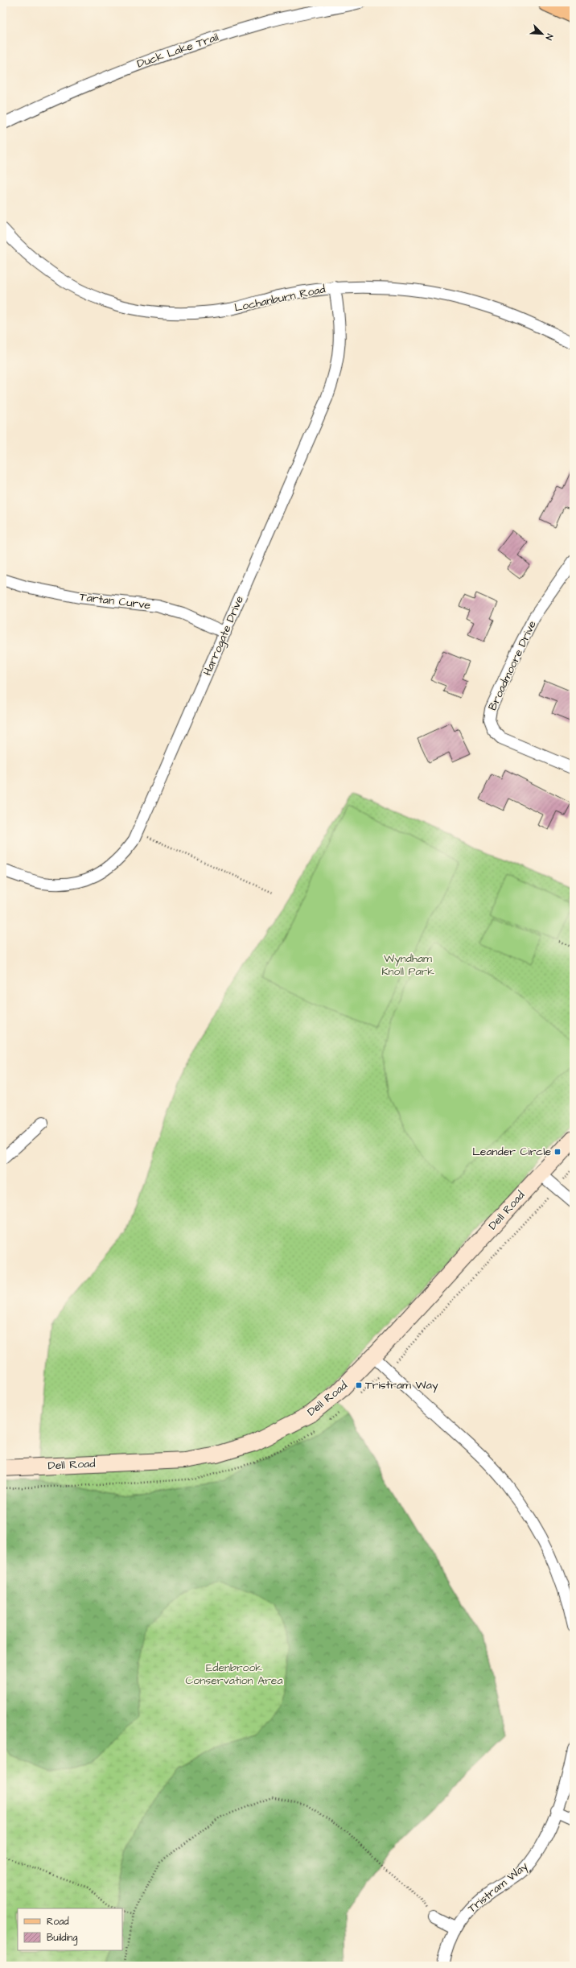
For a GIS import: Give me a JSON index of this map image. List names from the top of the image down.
{
  "streets": {
    "street": [
      "Duck Lake Trail",
      "Lochanburn Road",
      "Tartan Curve",
      "Harrogate Drive",
      "Broadmoore Drive",
      "Dell Road",
      "Tristram Way"
    ]
  },
  "crossings": [
    ["Lochanburn Road", "Harrogate Drive"],
    ["Tartan Curve", "Harrogate Drive"]
  ],
  "parks": ["Wyndham Knoll Park", "Edenbrook Conservation Area"],
  "places": {
    "transit": ["Leander Circle", "Tristram Way"]
  },
  "legend": ["Road", "Building"],
  "north": "bottom right"
}
